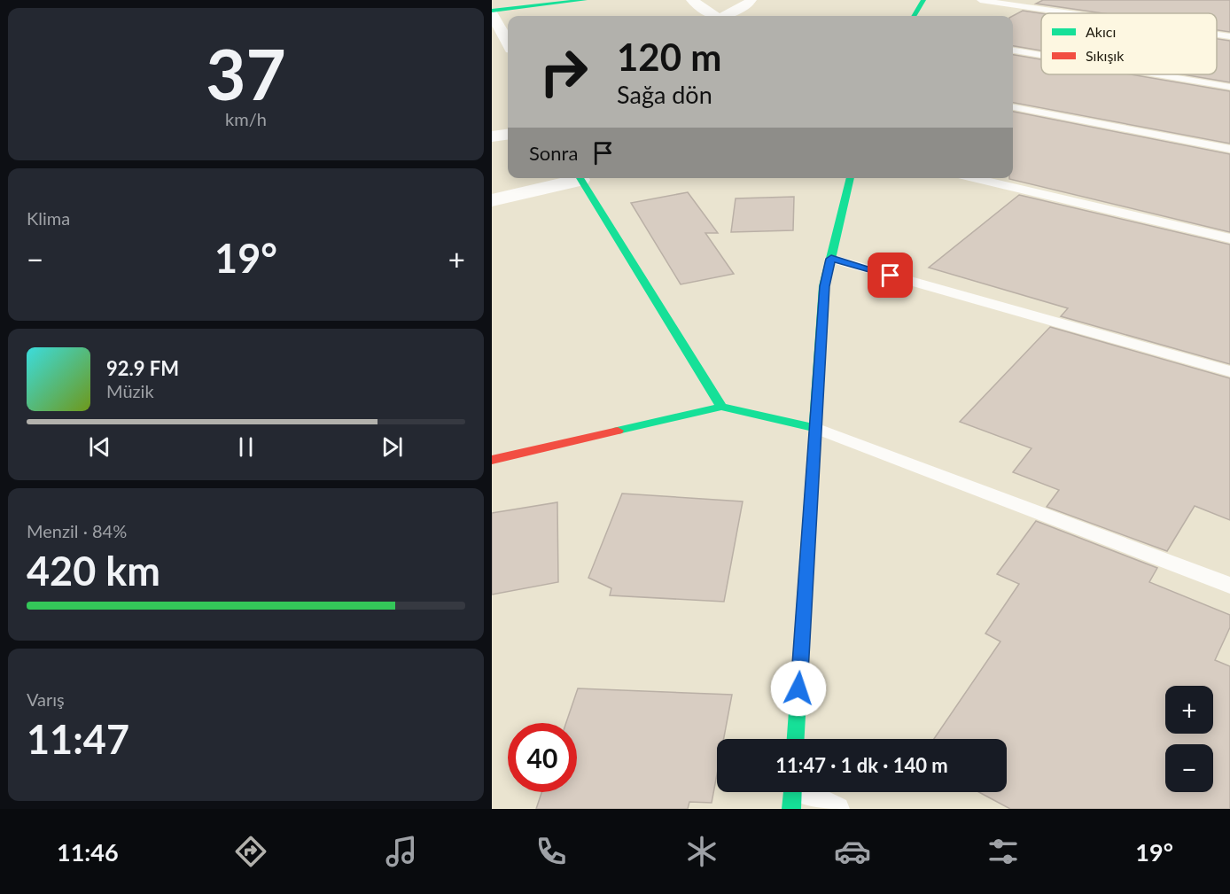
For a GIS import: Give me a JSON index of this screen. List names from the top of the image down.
{
  "legend": ["Akıcı", "Sıkışık"],
  "page": {
    "tile": [
      ["37", "km/h"],
      "Klima",
      ["Menzil · 84%", "420 km"],
      ["Varış", "11:47"]
    ],
    "turn": ["120 m", "Sağa dön"],
    "then": "Sonra",
    "heat": ["−", "19°", "+"],
    "song": ["92.9 FM", "Müzik"],
    "map_buttons": ["+", "−"],
    "limit": "40",
    "trip": "11:47 · 1 dk · 140 m",
    "tabs": ["11:46", "19°"]
  }
}
